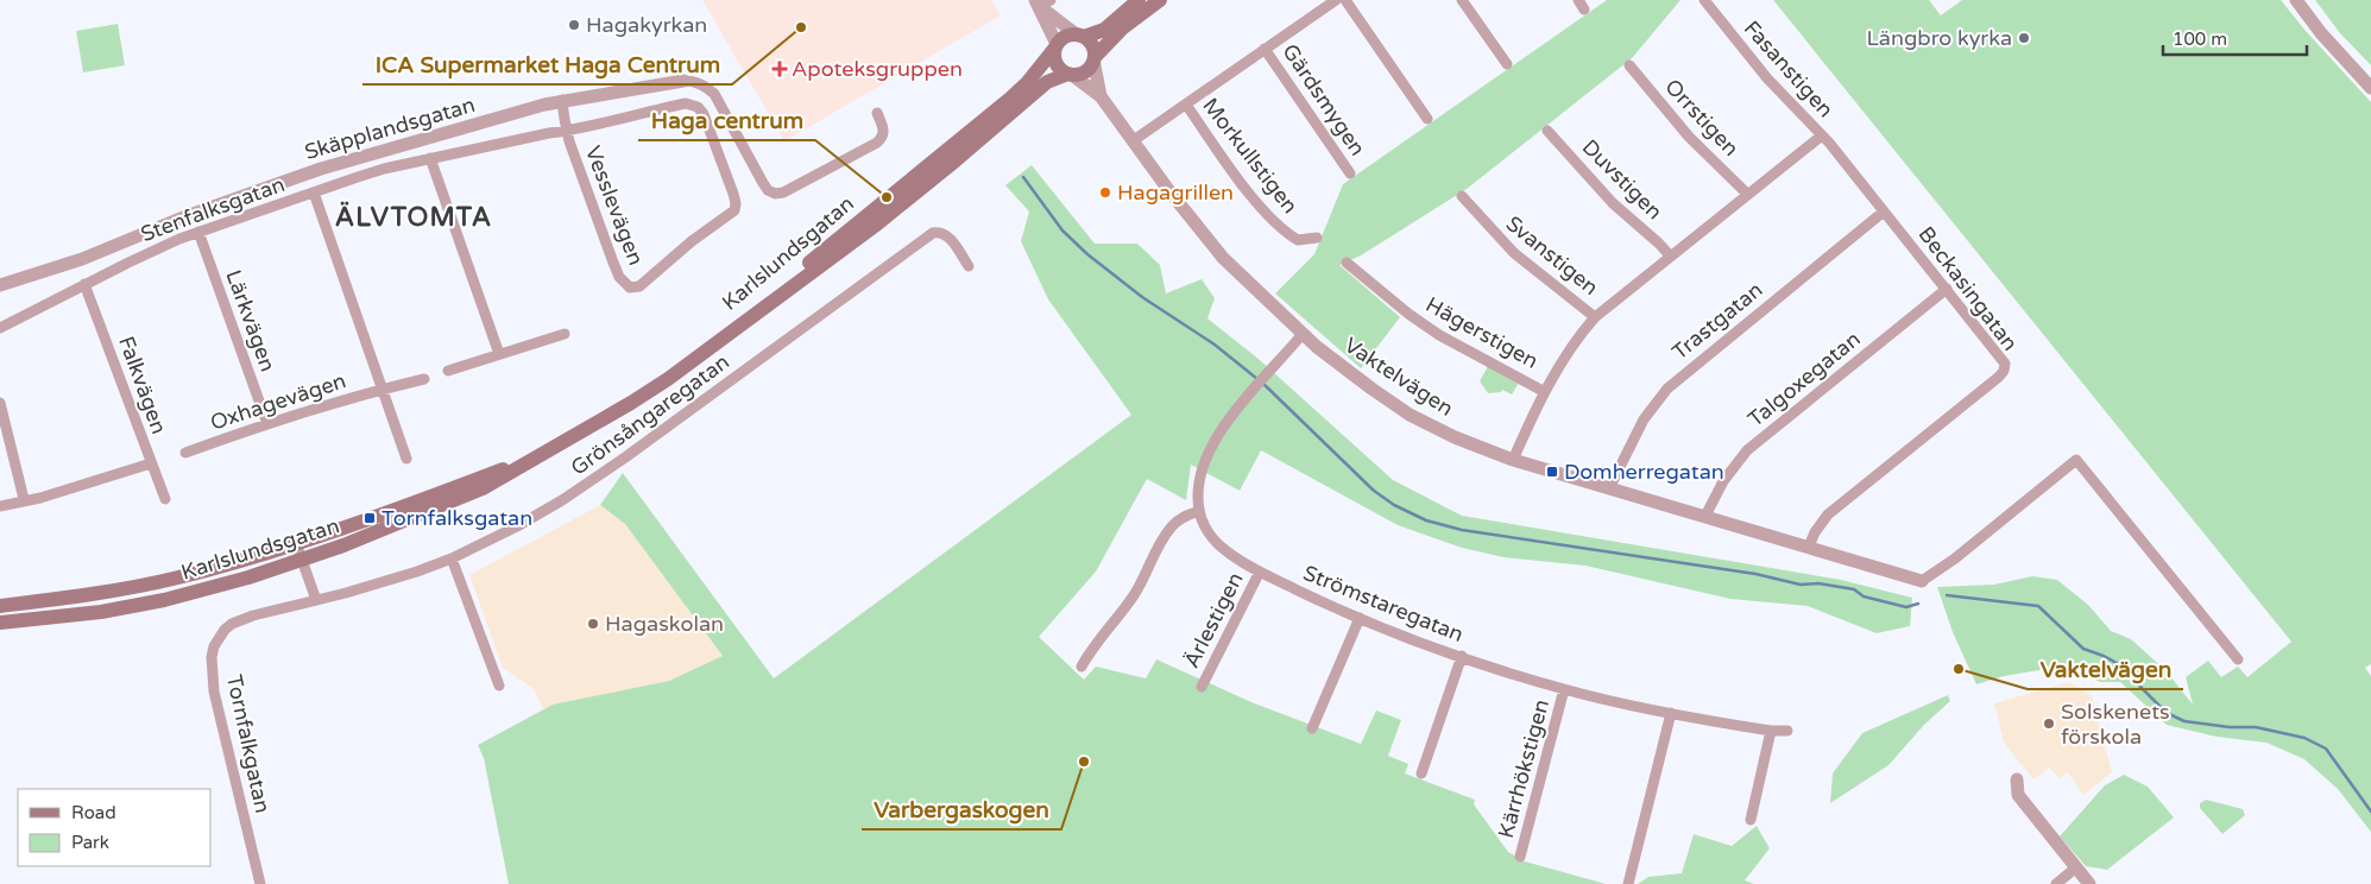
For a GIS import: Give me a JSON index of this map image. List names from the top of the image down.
{
  "streets": {
    "main road": ["Karlslundsgatan"],
    "street": [
      "Fasanstigen",
      "Gärdsmygen",
      "Orrstigen",
      "Skäpplandsgatan",
      "Morkullstigen",
      "Duvstigen",
      "Vesslevägen",
      "Stenfalksgatan",
      "Svanstigen",
      "Beckasingatan",
      "Lärkvägen",
      "Trastgatan",
      "Hägerstigen",
      "Vaktelvägen",
      "Talgoxegatan",
      "Falkvägen",
      "Oxhagevägen",
      "Grönsångaregatan",
      "Strömstaregatan",
      "Ärlestigen",
      "Tornfalkgatan",
      "Kärrhökstigen"
    ]
  },
  "crossings": [
    ["Fasanstigen", "Beckasingatan"],
    ["Skäpplandsgatan", "Vesslevägen"],
    ["Vesslevägen", "Stenfalksgatan"],
    ["Stenfalksgatan", "Lärkvägen"],
    ["Stenfalksgatan", "Falkvägen"],
    ["Karlslundsgatan", "Vaktelvägen"],
    ["Beckasingatan", "Trastgatan"],
    ["Beckasingatan", "Vaktelvägen"],
    ["Beckasingatan", "Talgoxegatan"],
    ["Lärkvägen", "Oxhagevägen"],
    ["Trastgatan", "Vaktelvägen"],
    ["Vaktelvägen", "Talgoxegatan"],
    ["Vaktelvägen", "Strömstaregatan"],
    ["Grönsångaregatan", "Tornfalkgatan"],
    ["Strömstaregatan", "Ärlestigen"],
    ["Strömstaregatan", "Kärrhökstigen"]
  ],
  "districts": ["ÄLVTOMTA"],
  "places": {
    "other": [
      "Hagakyrkan",
      "ICA Supermarket Haga Centrum",
      "Längbro kyrka",
      "Hagagrillen",
      "Haga centrum",
      "Hagaskolan",
      "Vaktelvägen",
      "Solskenets förskola",
      "Varbergaskogen"
    ],
    "health": ["Apoteksgruppen"],
    "transit": ["Domherregatan", "Tornfalksgatan"]
  },
  "legend": ["Road", "Park"],
  "scale_bar": "100 m"
}
